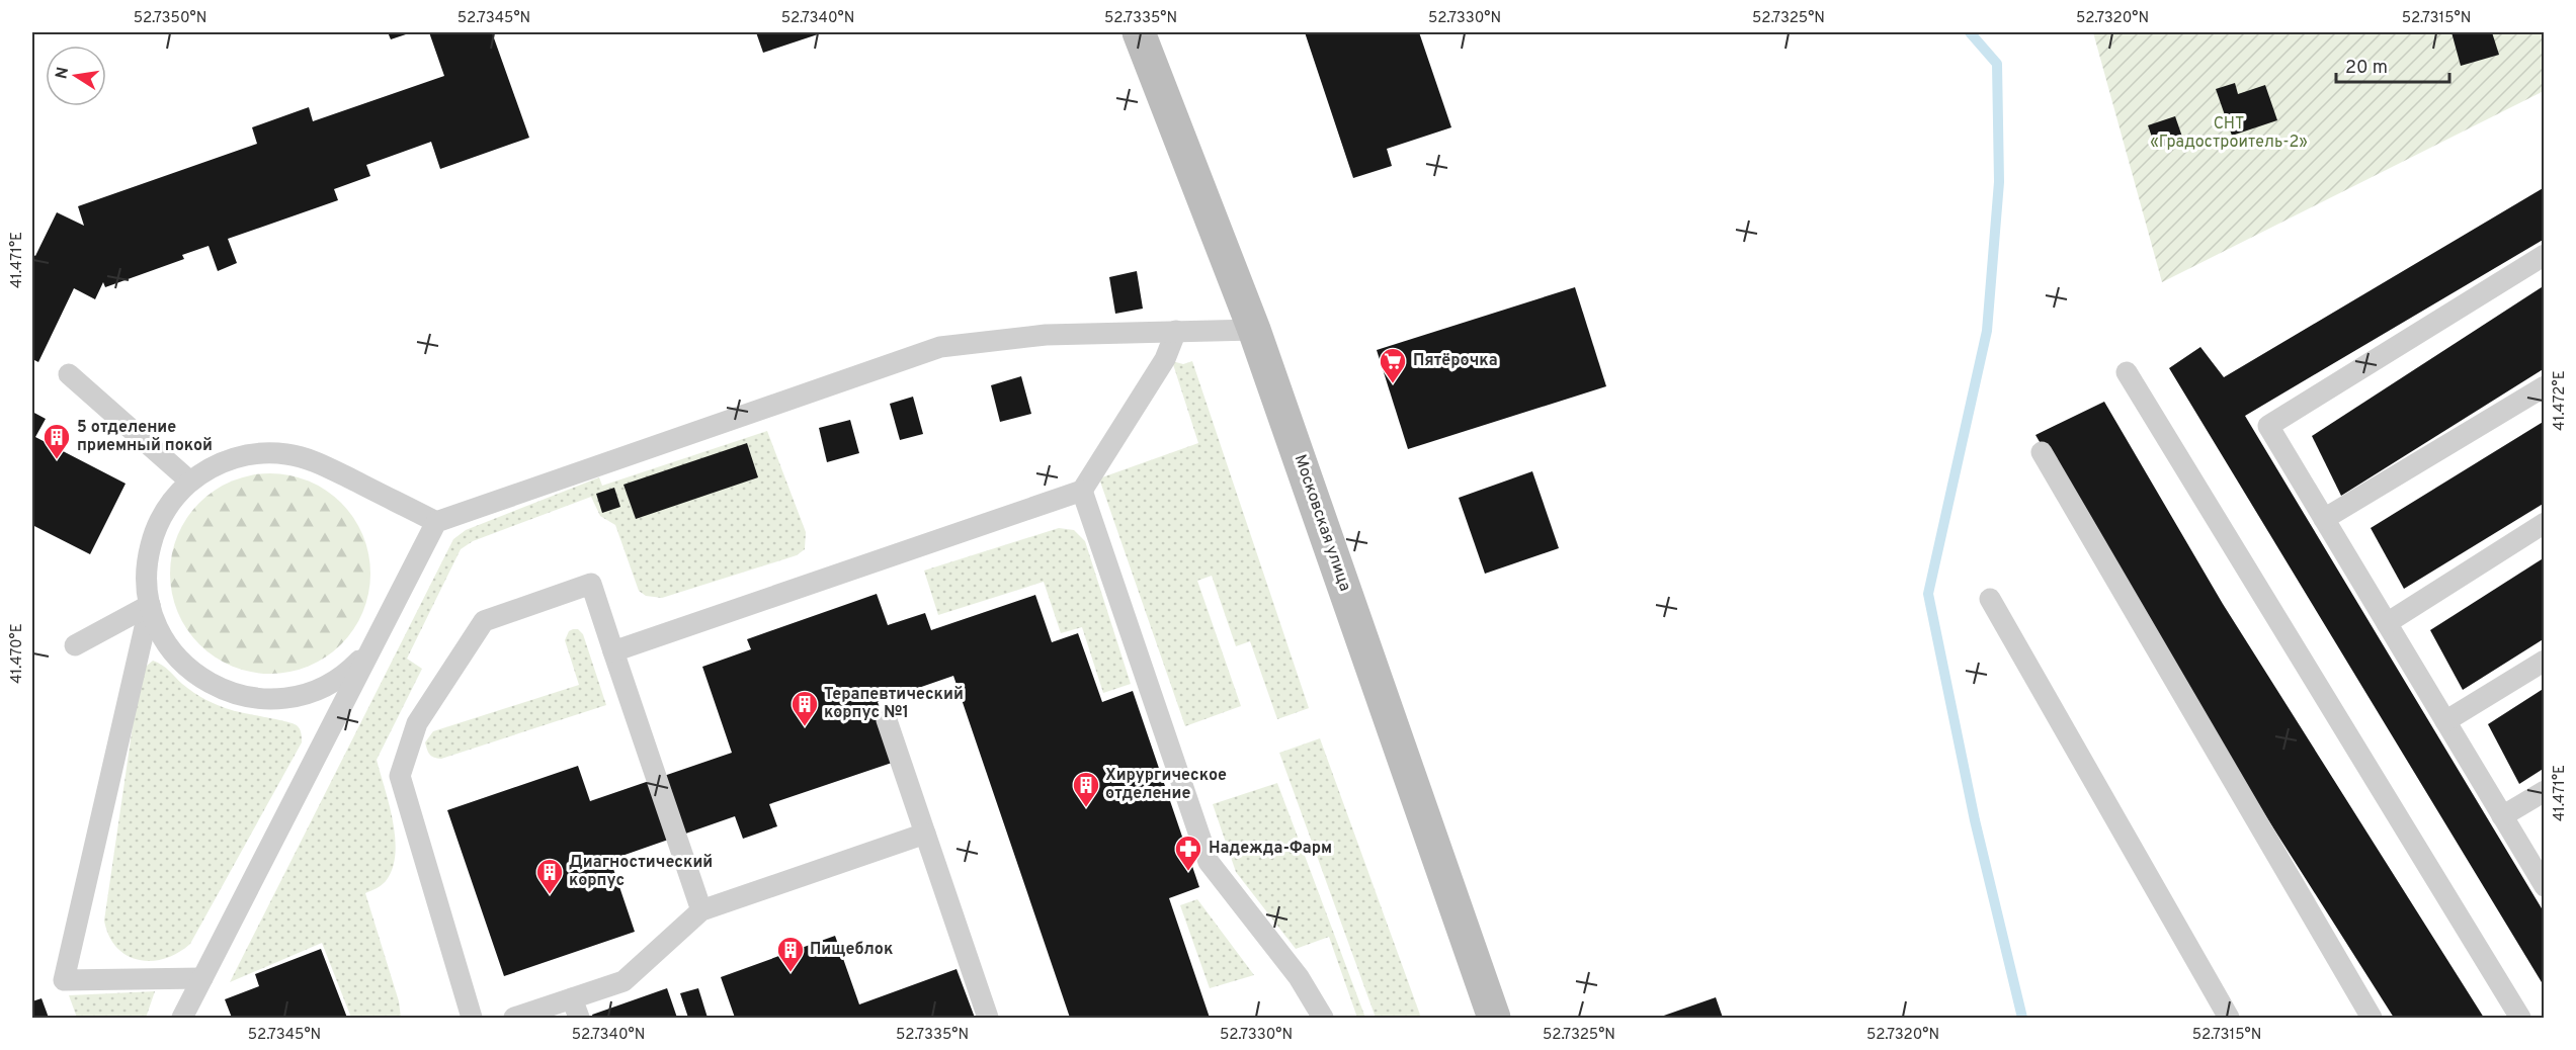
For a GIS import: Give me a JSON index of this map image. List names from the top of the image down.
{
  "streets": {
    "main road": ["Московская улица"]
  },
  "parks": ["СНТ «Градостроитель-2»"],
  "places": {
    "supermarket": ["Пятёрочка"],
    "building": [
      "5 отделение приемный покой",
      "Терапевтический корпус №1",
      "Хирургическое отделение",
      "Диагностический корпус",
      "Пищеблок"
    ],
    "pharmacy": ["Надежда-Фарм"]
  },
  "scale_bar": "20 m",
  "north": "left",
  "coordinates": [
    "52.7350°N",
    "52.7345°N",
    "52.7340°N",
    "52.7335°N",
    "52.7330°N",
    "52.7325°N",
    "52.7320°N",
    "52.7315°N",
    "41.471°E",
    "41.472°E",
    "41.470°E"
  ]
}
